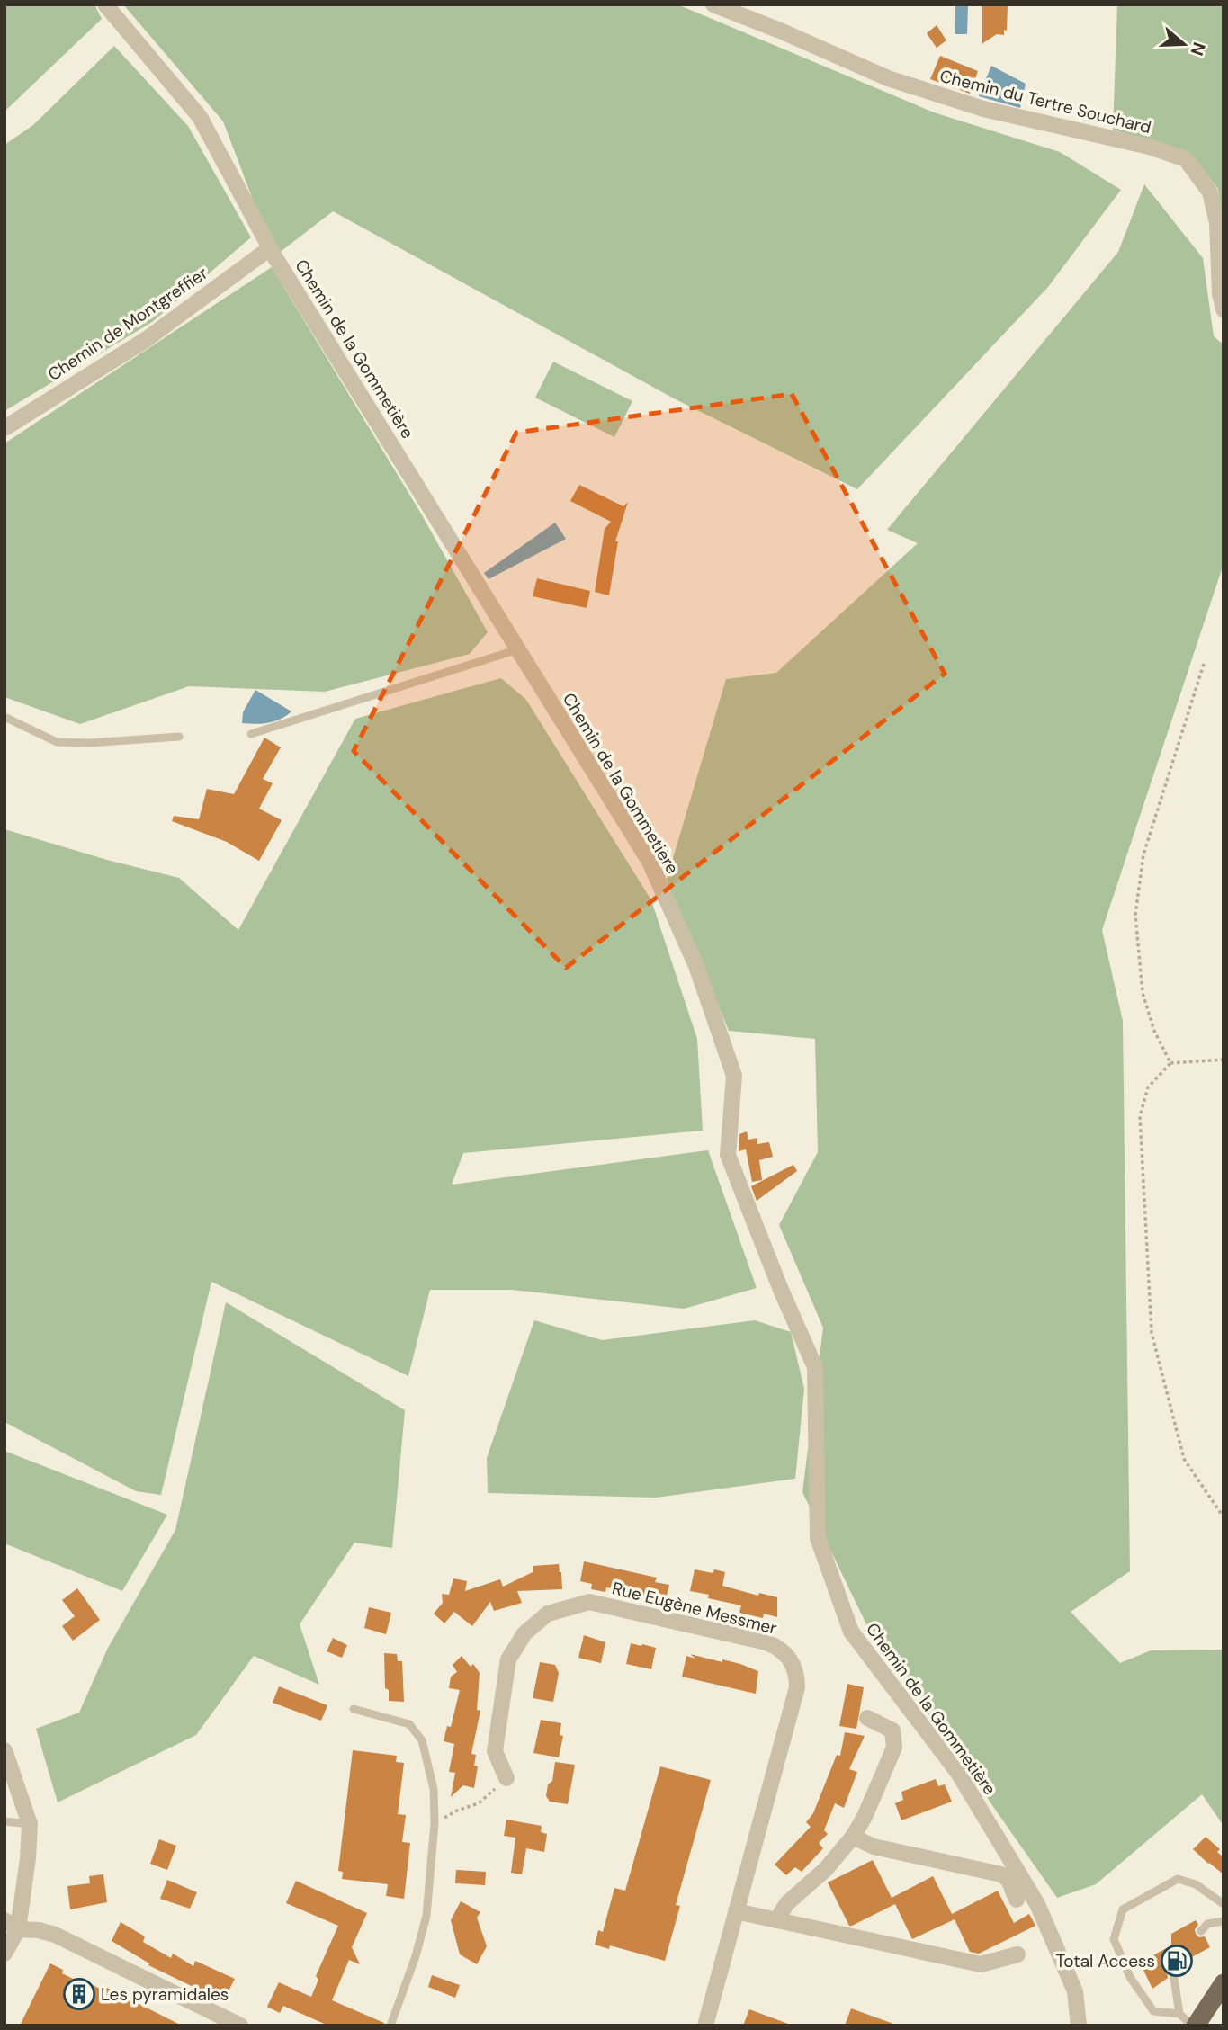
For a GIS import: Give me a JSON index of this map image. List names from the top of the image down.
{
  "streets": {
    "street": [
      "Chemin du Tertre Souchard",
      "Chemin de Montgreffier",
      "Chemin de la Gommetière",
      "Rue Eugène Messmer"
    ]
  },
  "crossings": [
    ["Chemin de Montgreffier", "Chemin de la Gommetière"]
  ],
  "places": {
    "fuel station": ["Total Access"],
    "building": ["Les pyramidales"]
  },
  "north": "right"
}
